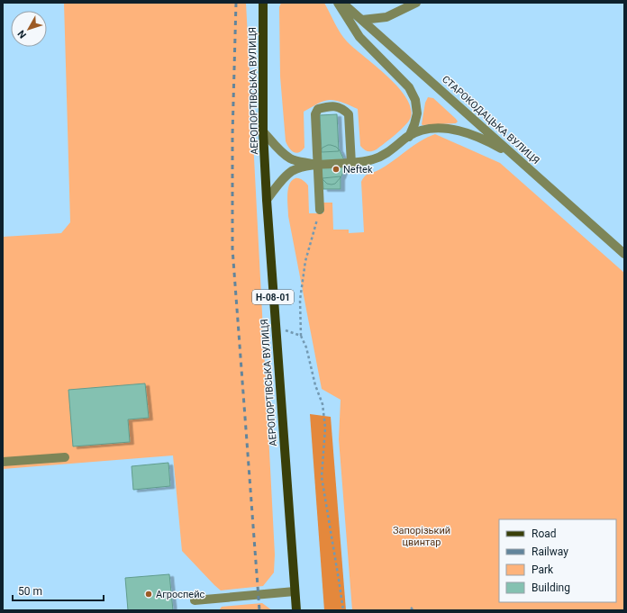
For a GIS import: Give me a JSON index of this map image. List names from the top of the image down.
{
  "streets": {
    "main road": ["АЕРОПОРТІВСЬКА ВУЛИЦЯ", "Н-08-01"],
    "street": ["СТАРОКОДАЦЬКА ВУЛИЦЯ"]
  },
  "parks": ["Запорізький цвинтар"],
  "places": ["Neftek", "Агроспейс"],
  "legend": [
    "Road",
    "Railway",
    "Park",
    "Building"
  ],
  "scale_bar": "50 m",
  "north": "bottom left"
}
